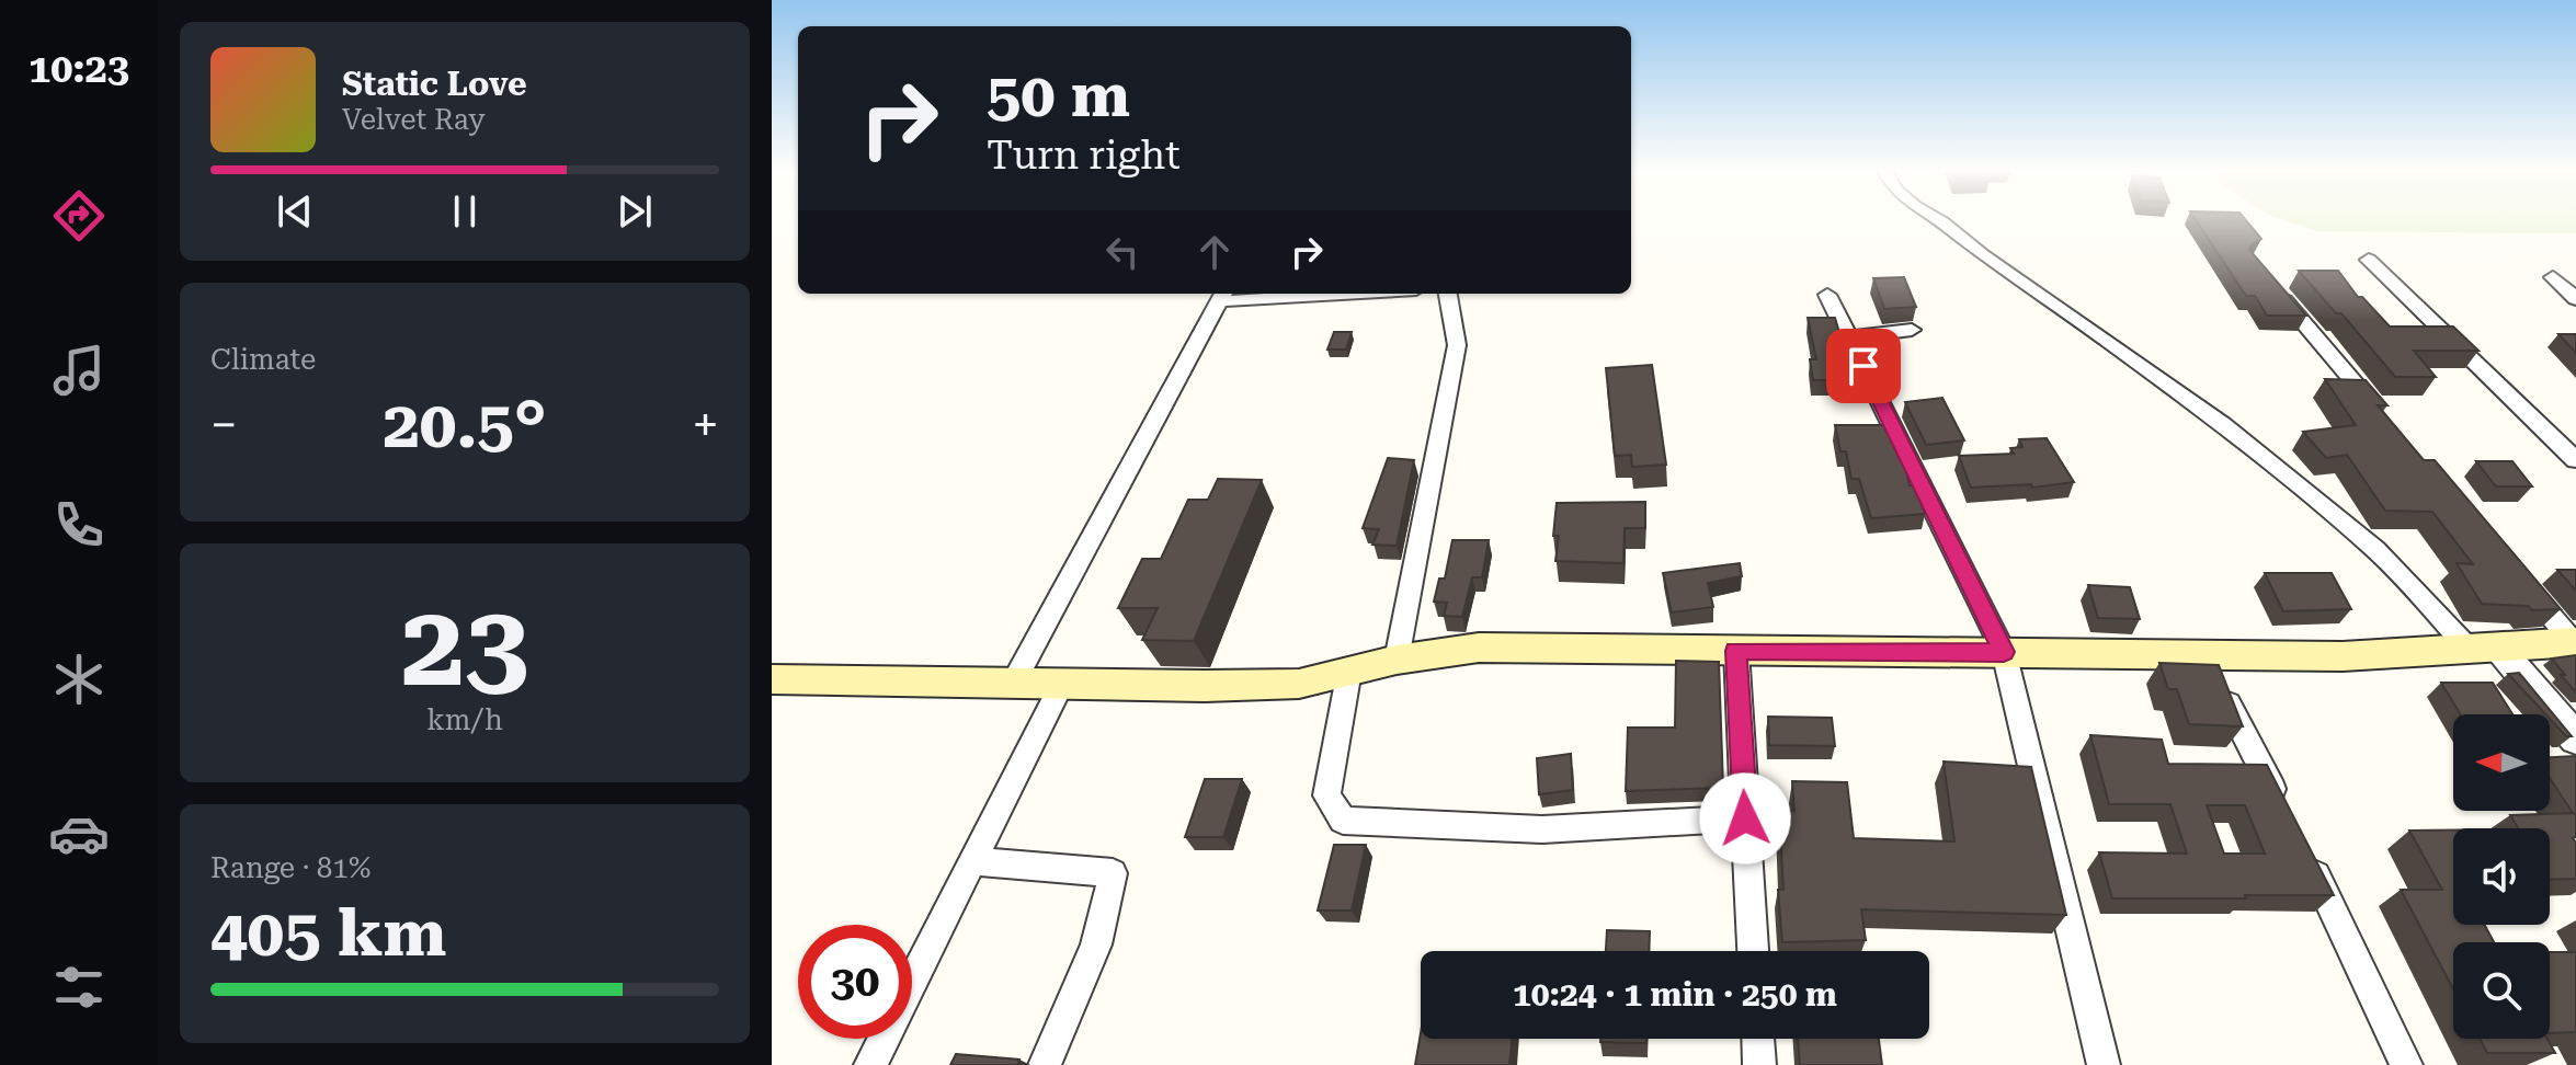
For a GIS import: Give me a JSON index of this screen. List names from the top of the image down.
{
  "north": "left",
  "page": {
    "tabs": "10:23",
    "turn": ["50 m", "Turn right"],
    "song": ["Static Love", "Velvet Ray"],
    "tile": [
      "Climate",
      ["23", "km/h"],
      ["Range · 81%", "405 km"]
    ],
    "heat": ["−", "20.5°", "+"],
    "limit": "30",
    "trip": "10:24 · 1 min · 250 m"
  }
}
